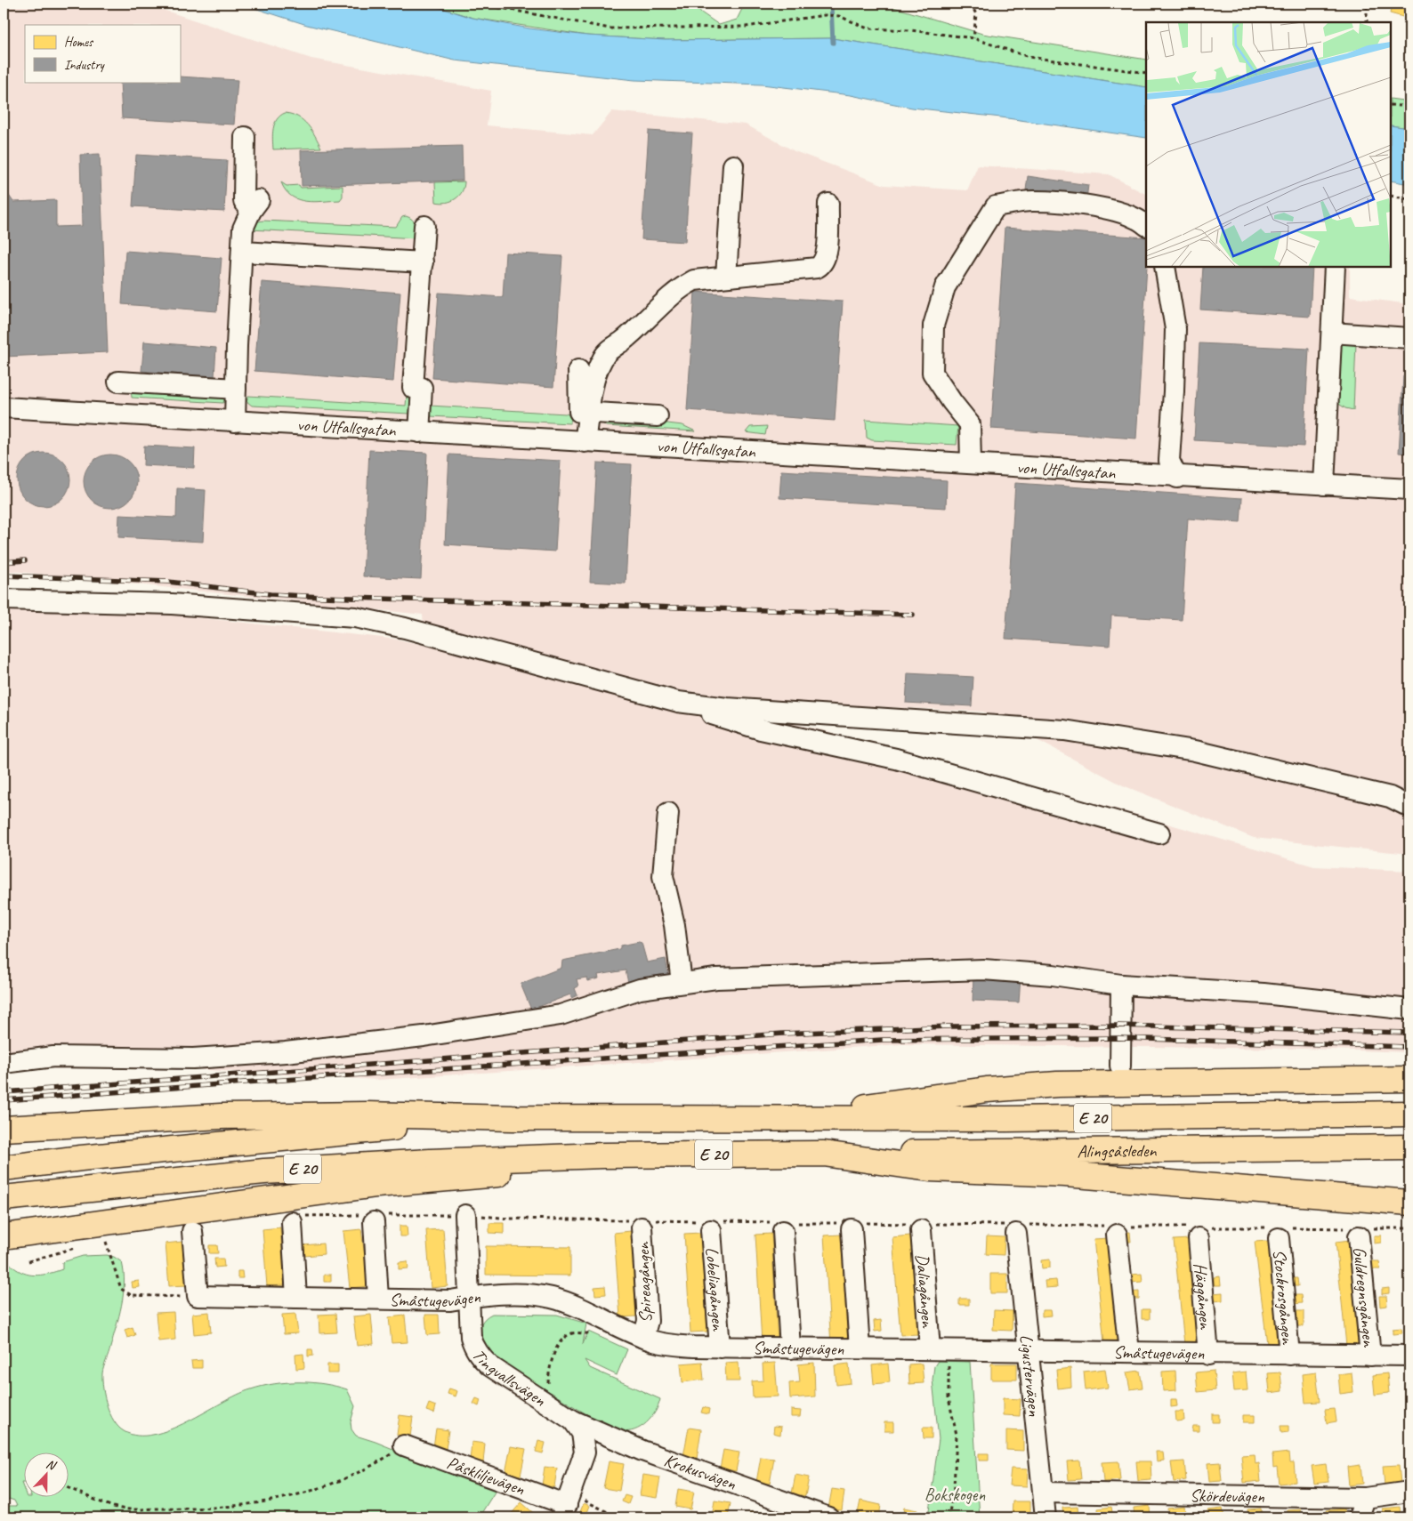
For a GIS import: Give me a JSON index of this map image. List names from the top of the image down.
{
  "streets": {
    "highway": ["E 20", "Alingsåsleden"],
    "street": [
      "von Utfallsgatan",
      "Spireagången",
      "Lobeliagången",
      "Daliagången",
      "Häggången",
      "Stockrosgången",
      "Guldregnsgången",
      "Småstugevägen",
      "Tingvallsvägen",
      "Ligustervägen",
      "Krokusvägen",
      "Påskliljevägen",
      "Skördevägen"
    ]
  },
  "crossings": [
    ["E 20", "Alingsåsleden"],
    ["Spireagången", "Småstugevägen"],
    ["Lobeliagången", "Småstugevägen"],
    ["Daliagången", "Småstugevägen"],
    ["Häggången", "Småstugevägen"],
    ["Stockrosgången", "Småstugevägen"],
    ["Guldregnsgången", "Småstugevägen"],
    ["Småstugevägen", "Tingvallsvägen"],
    ["Småstugevägen", "Ligustervägen"],
    ["Tingvallsvägen", "Krokusvägen"],
    ["Tingvallsvägen", "Påskliljevägen"],
    ["Ligustervägen", "Skördevägen"]
  ],
  "parks": ["Bokskogen"],
  "legend": ["Homes", "Industry"],
  "north": "top"
}
